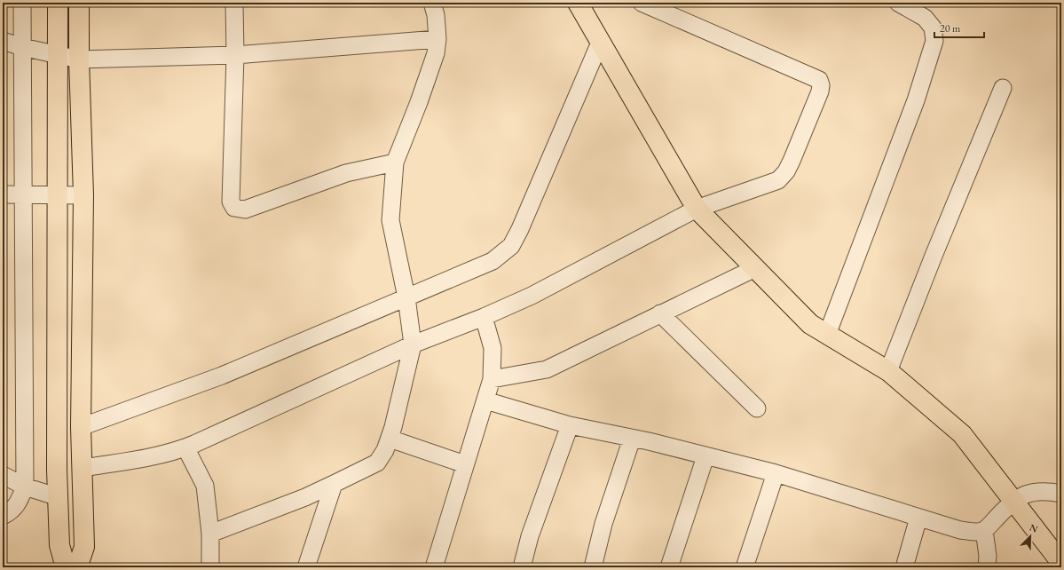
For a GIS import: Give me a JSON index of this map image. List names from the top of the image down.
{
  "scale_bar": "20 m",
  "north": "top right"
}
